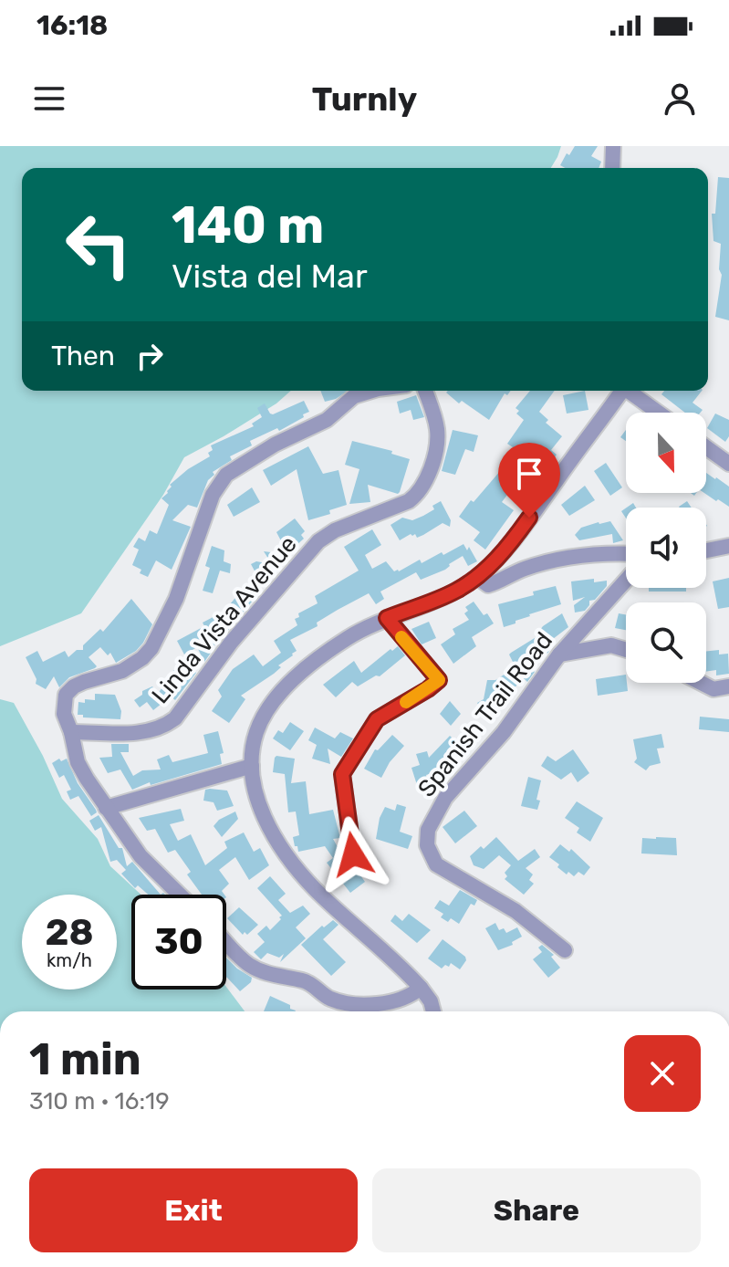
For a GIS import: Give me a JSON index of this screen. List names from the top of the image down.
{
  "streets": {
    "street": ["Linda Vista Avenue", "Spanish Trail Road"]
  },
  "north": "bottom",
  "page": {
    "status": "16:18",
    "header": "Turnly",
    "turn": ["140 m", "Vista del Mar"],
    "then": "Then",
    "speed": "28 km/h",
    "limit": "30",
    "heading": ["1 min", "310 m · 16:19"],
    "buttons": ["Exit", "Share"]
  }
}
